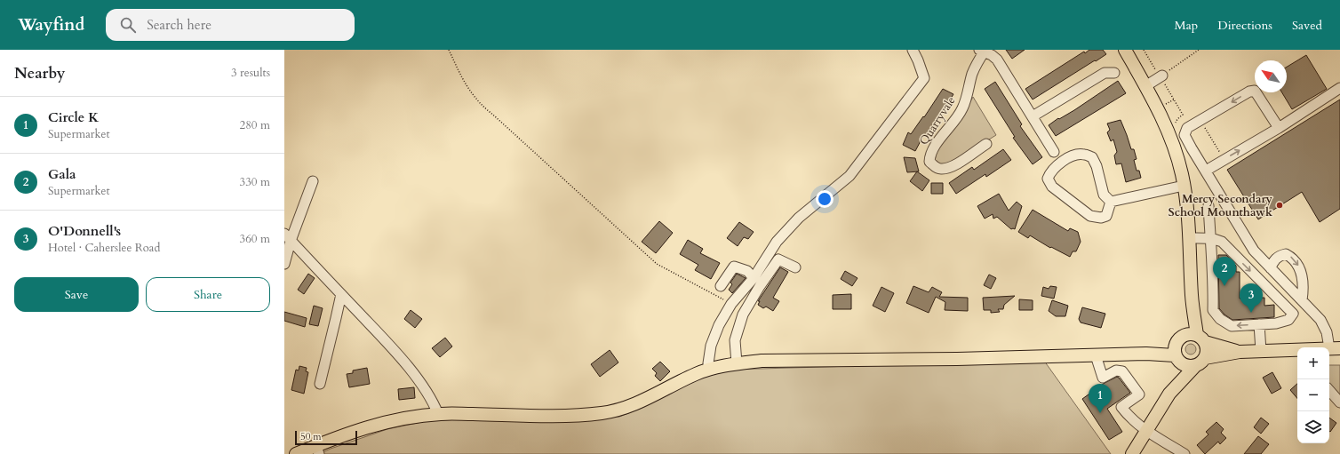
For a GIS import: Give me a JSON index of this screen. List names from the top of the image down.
{
  "streets": {
    "street": ["Quarryvale"]
  },
  "places": ["Mercy Secondary School Mounthawk"],
  "scale_bar": "50 m",
  "north": "top left",
  "page": {
    "header": "Wayfind",
    "search": "Search here",
    "nav": ["Map", "Directions", "Saved"],
    "heading": ["Nearby", "3 results"],
    "list": [
      {
        "mark": "1",
        "name": "Circle K",
        "note": "Supermarket",
        "value": "280 m"
      },
      {
        "mark": "2",
        "name": "Gala",
        "note": "Supermarket",
        "value": "330 m"
      },
      {
        "mark": "3",
        "name": "O'Donnell's",
        "note": "Hotel · Caherslee Road",
        "value": "360 m"
      }
    ],
    "pins": ["2", "3", "1"],
    "buttons": ["Save", "Share"],
    "map_buttons": ["+", "−"],
    "scale": "50 m"
  }
}
